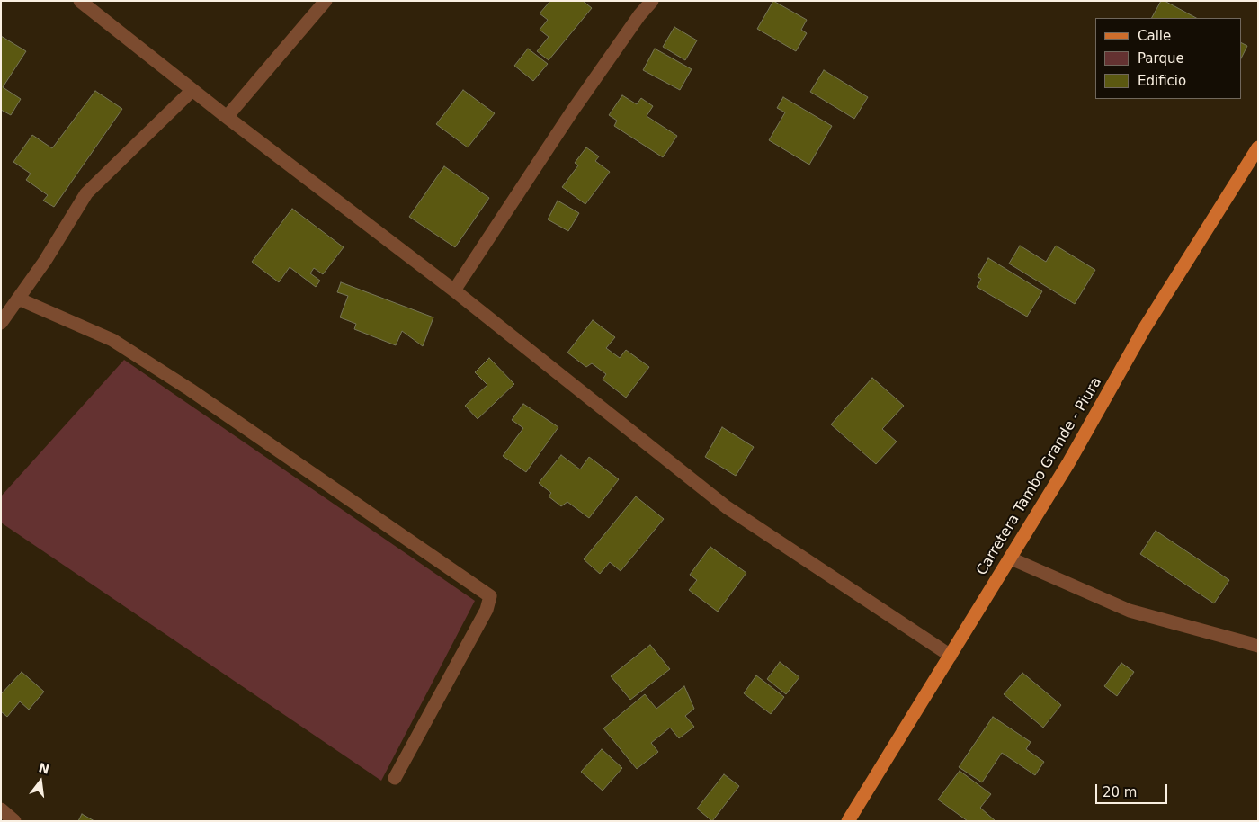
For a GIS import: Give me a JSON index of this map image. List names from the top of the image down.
{
  "streets": {
    "main road": ["Carretera Tambo Grande - Piura"]
  },
  "legend": ["Calle", "Parque", "Edificio"],
  "scale_bar": "20 m",
  "north": "top"
}
